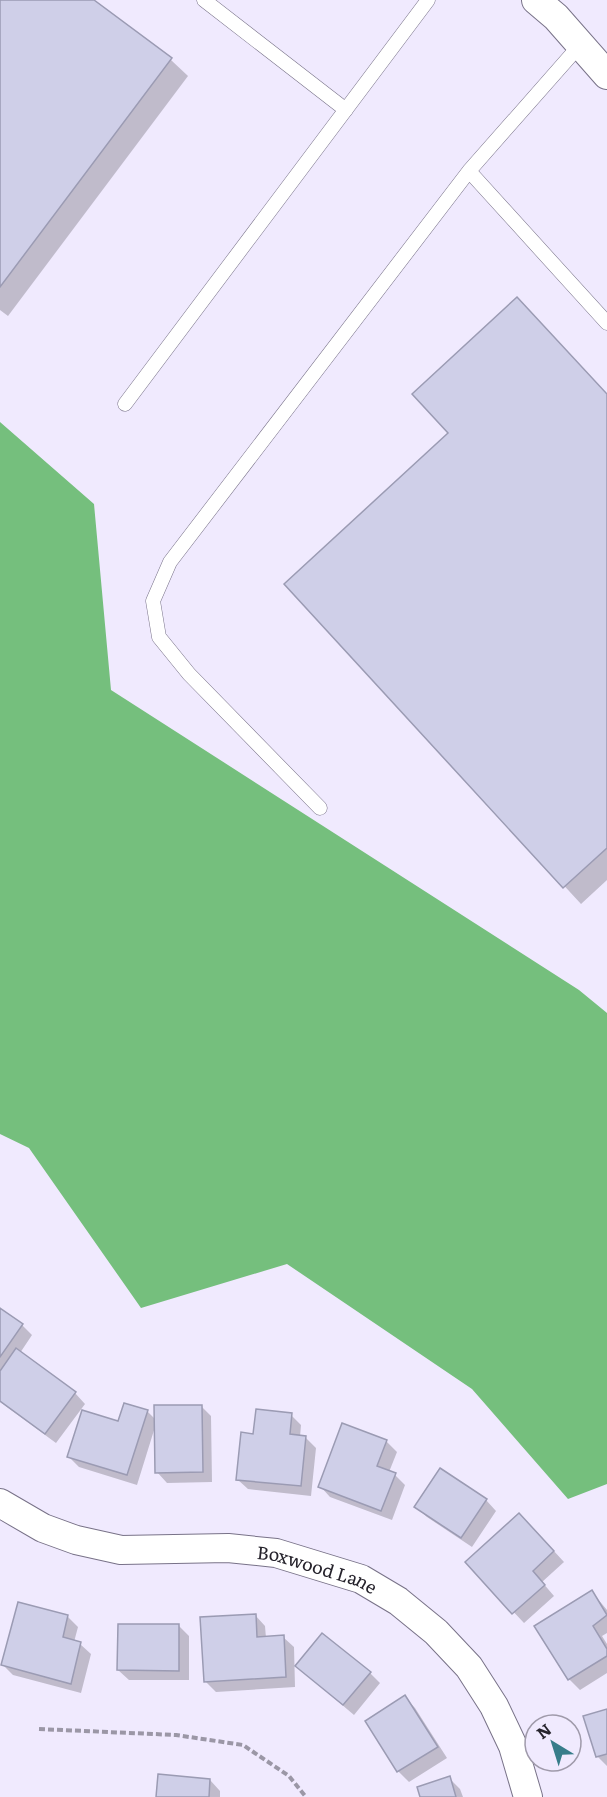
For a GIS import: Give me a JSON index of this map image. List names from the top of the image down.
{
  "streets": {
    "street": ["Boxwood Lane"]
  },
  "north": "top left"
}
